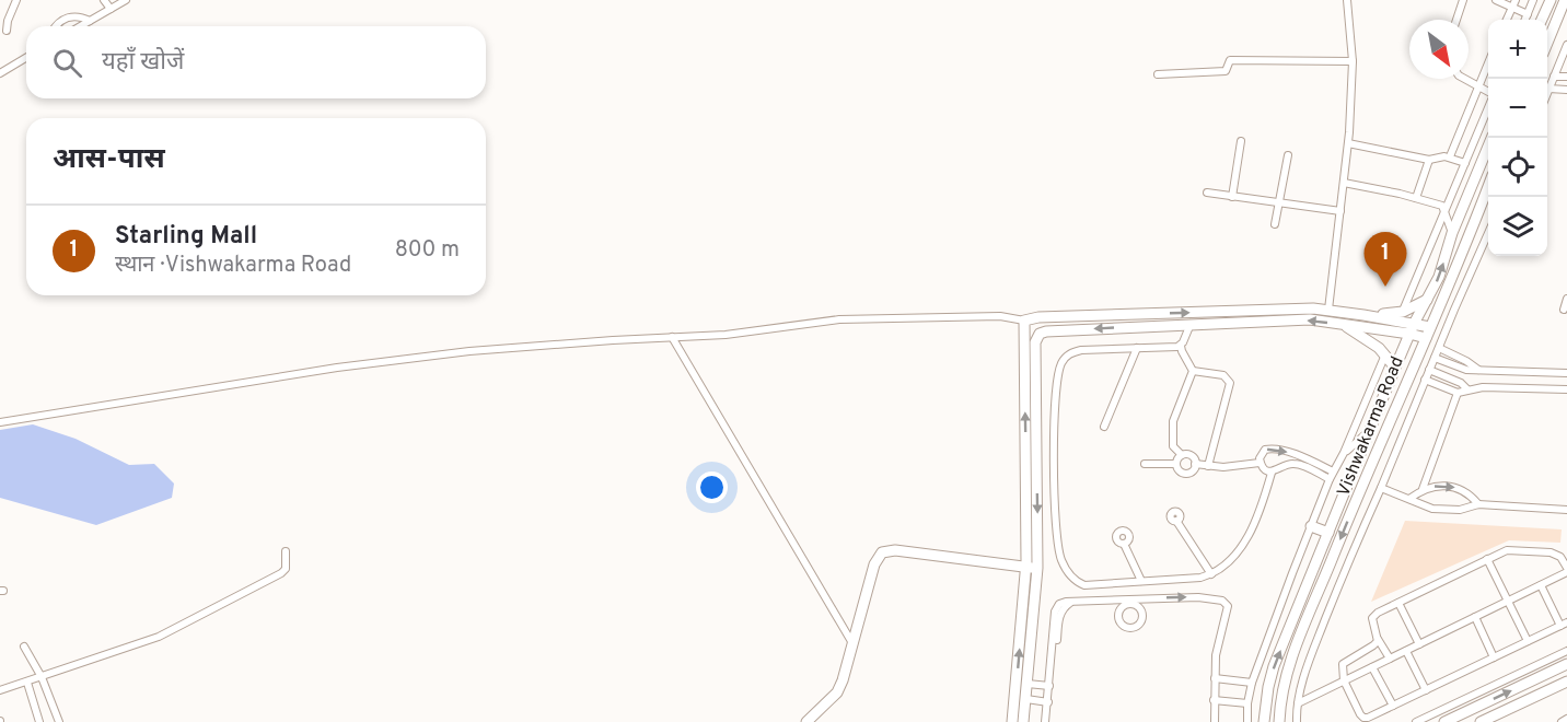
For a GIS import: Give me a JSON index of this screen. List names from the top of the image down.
{
  "streets": {
    "street": ["Vishwakarma Road"]
  },
  "north": "bottom right",
  "page": {
    "map_buttons": ["+", "−"],
    "search": "यहाँ खोजें",
    "heading": "आस-पास",
    "list": [
      {
        "mark": "1",
        "name": "Starling Mall",
        "note": "स्थान · Vishwakarma Road",
        "value": "800 m"
      }
    ],
    "pins": "1"
  }
}
